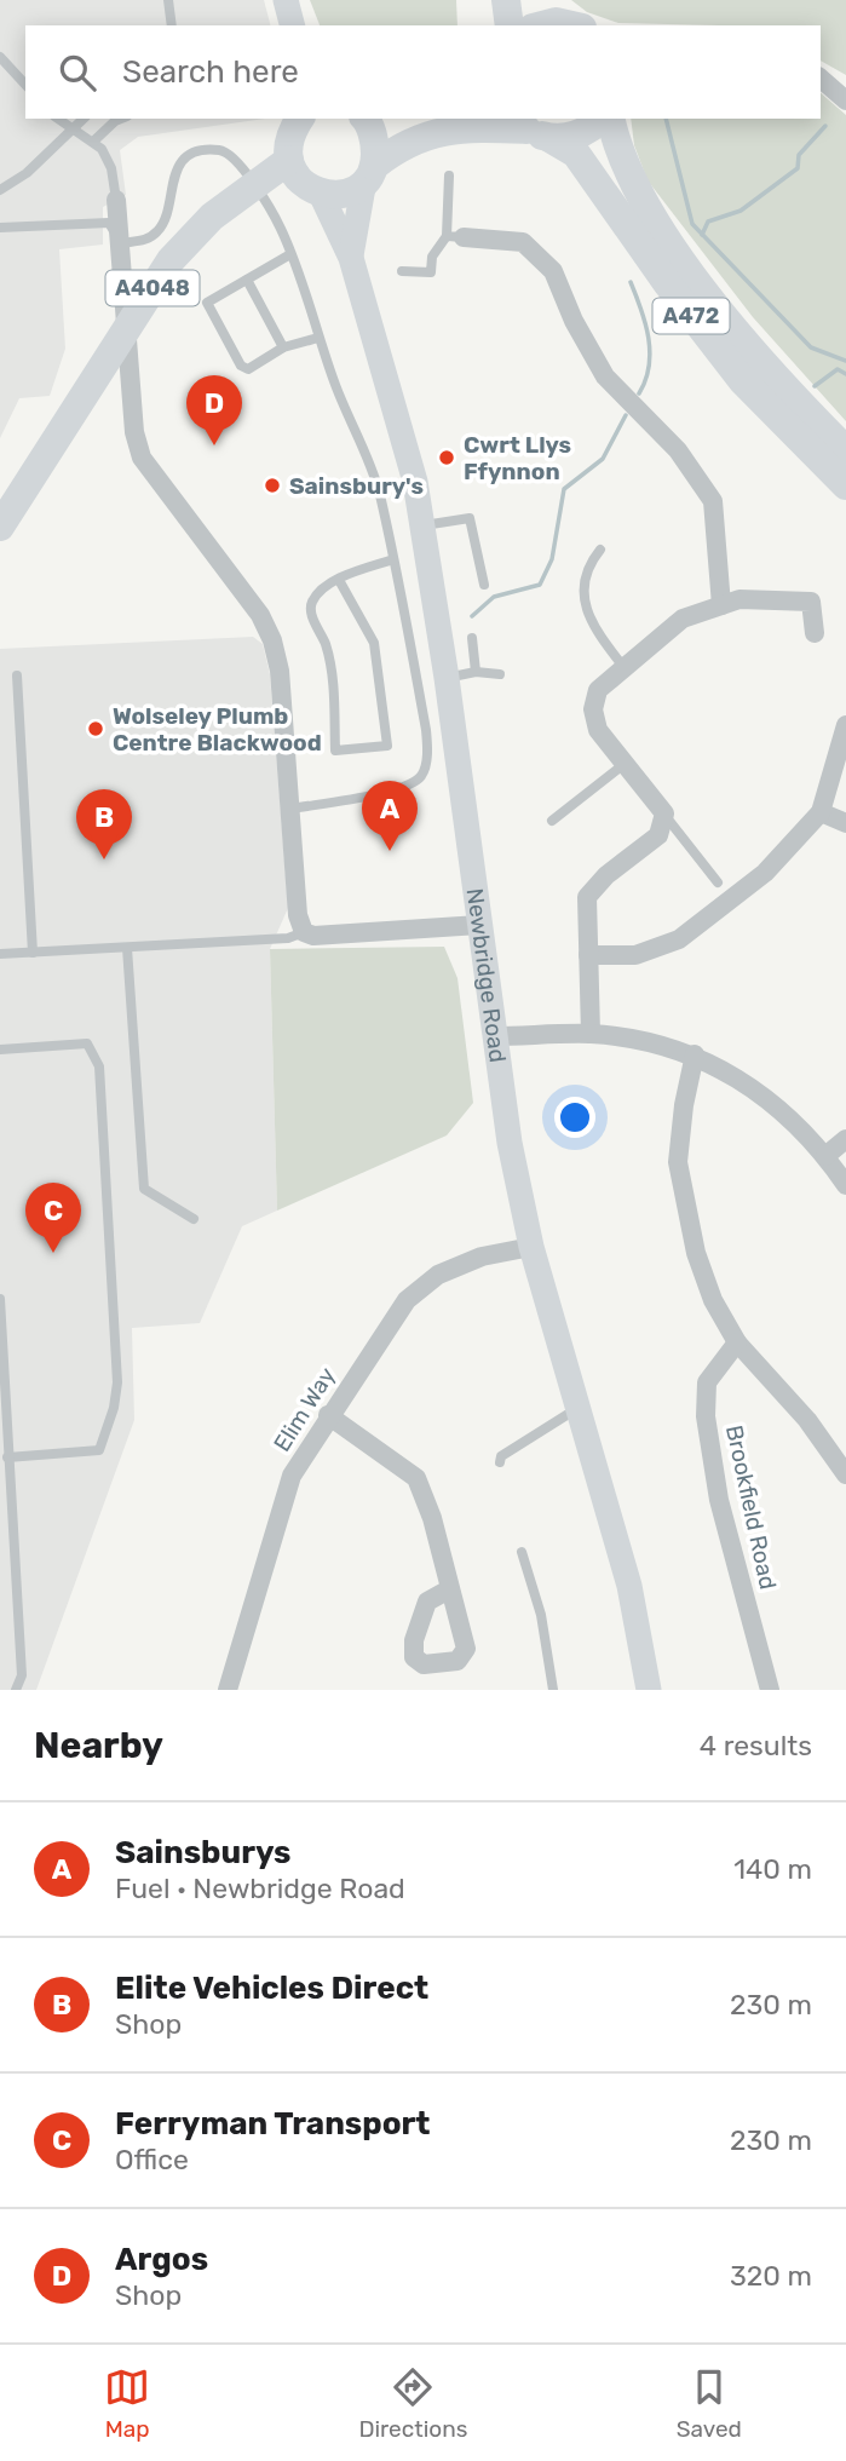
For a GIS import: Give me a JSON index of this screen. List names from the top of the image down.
{
  "streets": {
    "main road": ["A4048", "A472", "Newbridge Road"],
    "street": ["Elim Way", "Brookfield Road"]
  },
  "crossings": [
    ["Newbridge Road", "Elim Way"]
  ],
  "places": ["Cwrt Llys Ffynnon", "Sainsbury's", "Wolseley Plumb Centre Blackwood"],
  "page": {
    "search": "Search here",
    "pins": [
      "D",
      "A",
      "B",
      "C"
    ],
    "heading": ["Nearby", "4 results"],
    "list": [
      {
        "mark": "A",
        "name": "Sainsburys",
        "note": "Fuel · Newbridge Road",
        "value": "140 m"
      },
      {
        "mark": "B",
        "name": "Elite Vehicles Direct",
        "note": "Shop",
        "value": "230 m"
      },
      {
        "mark": "C",
        "name": "Ferryman Transport",
        "note": "Office",
        "value": "230 m"
      },
      {
        "mark": "D",
        "name": "Argos",
        "note": "Shop",
        "value": "320 m"
      }
    ],
    "nav": ["Map", "Directions", "Saved"]
  }
}
